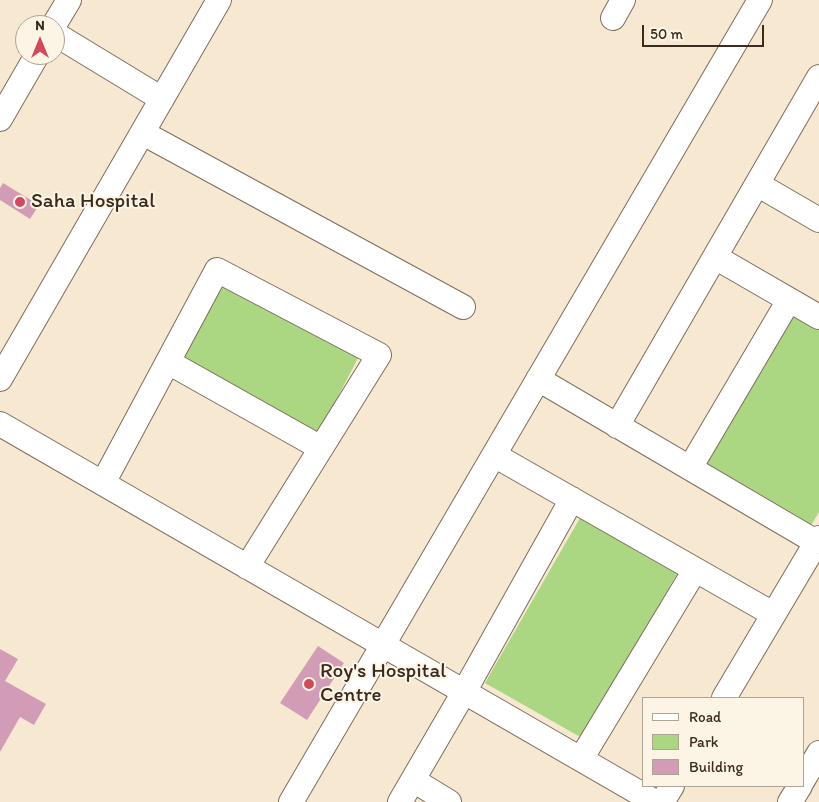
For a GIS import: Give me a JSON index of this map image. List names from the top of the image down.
{
  "places": ["Saha Hospital", "Roy's Hospital Centre"],
  "legend": ["Road", "Park", "Building"],
  "scale_bar": "50 m",
  "north": "top"
}
